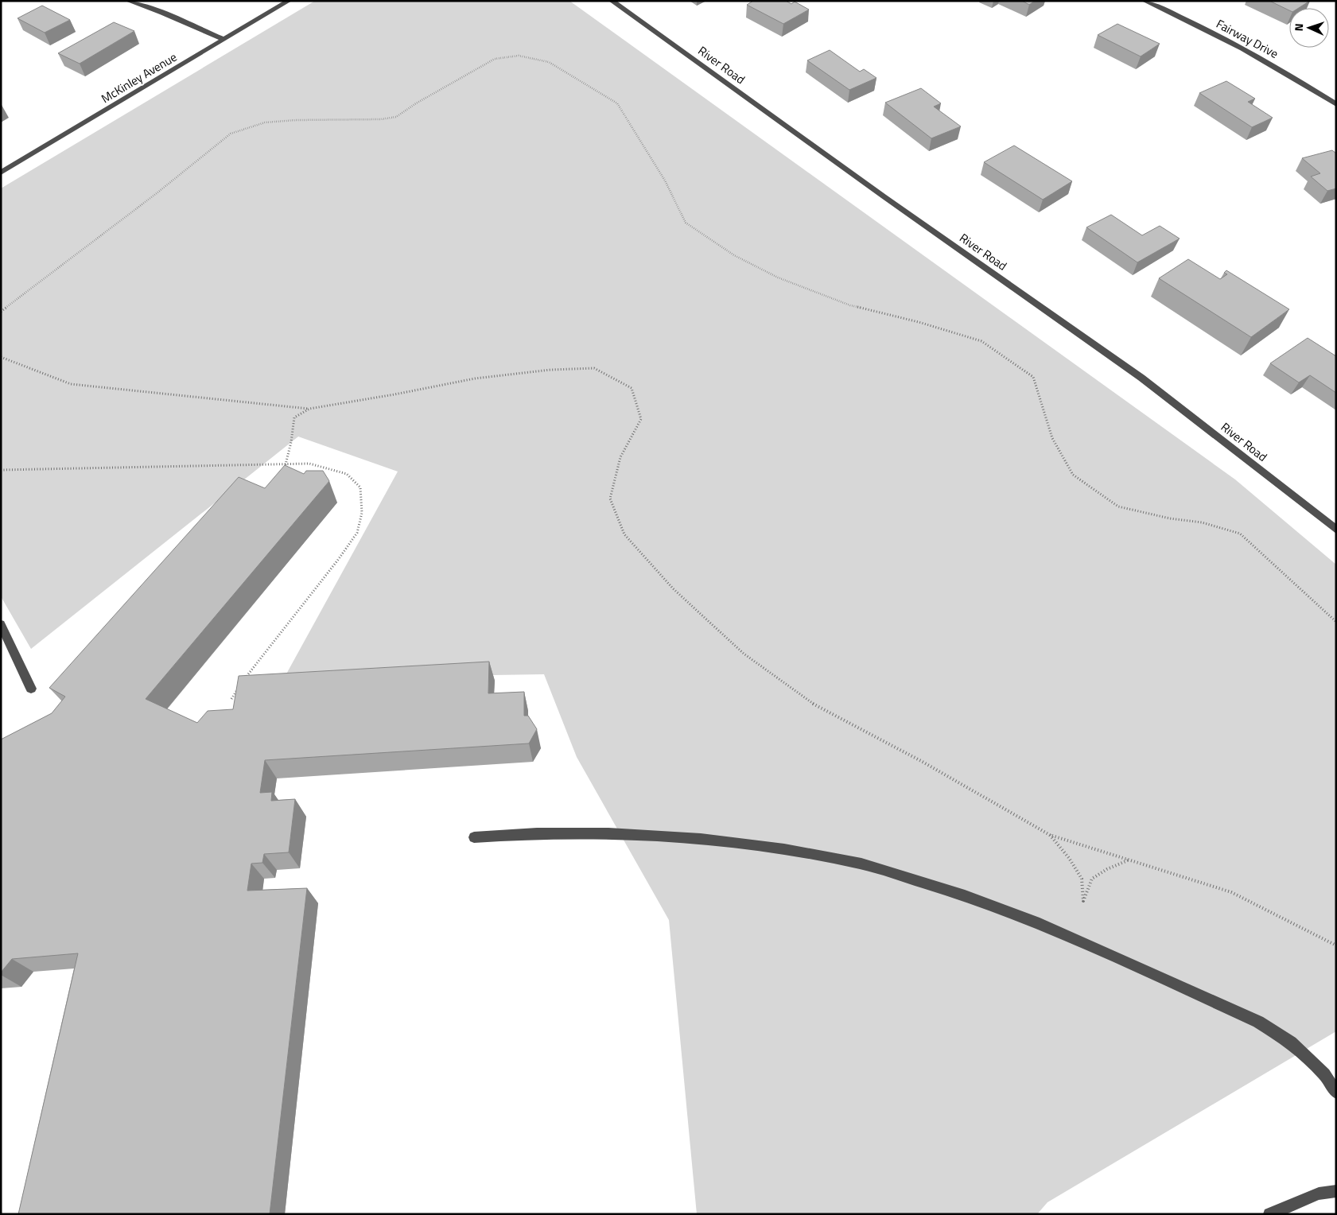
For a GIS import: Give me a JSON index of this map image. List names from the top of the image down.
{
  "streets": {
    "street": ["Fairway Drive", "River Road", "McKinley Avenue"]
  },
  "north": "left"
}
